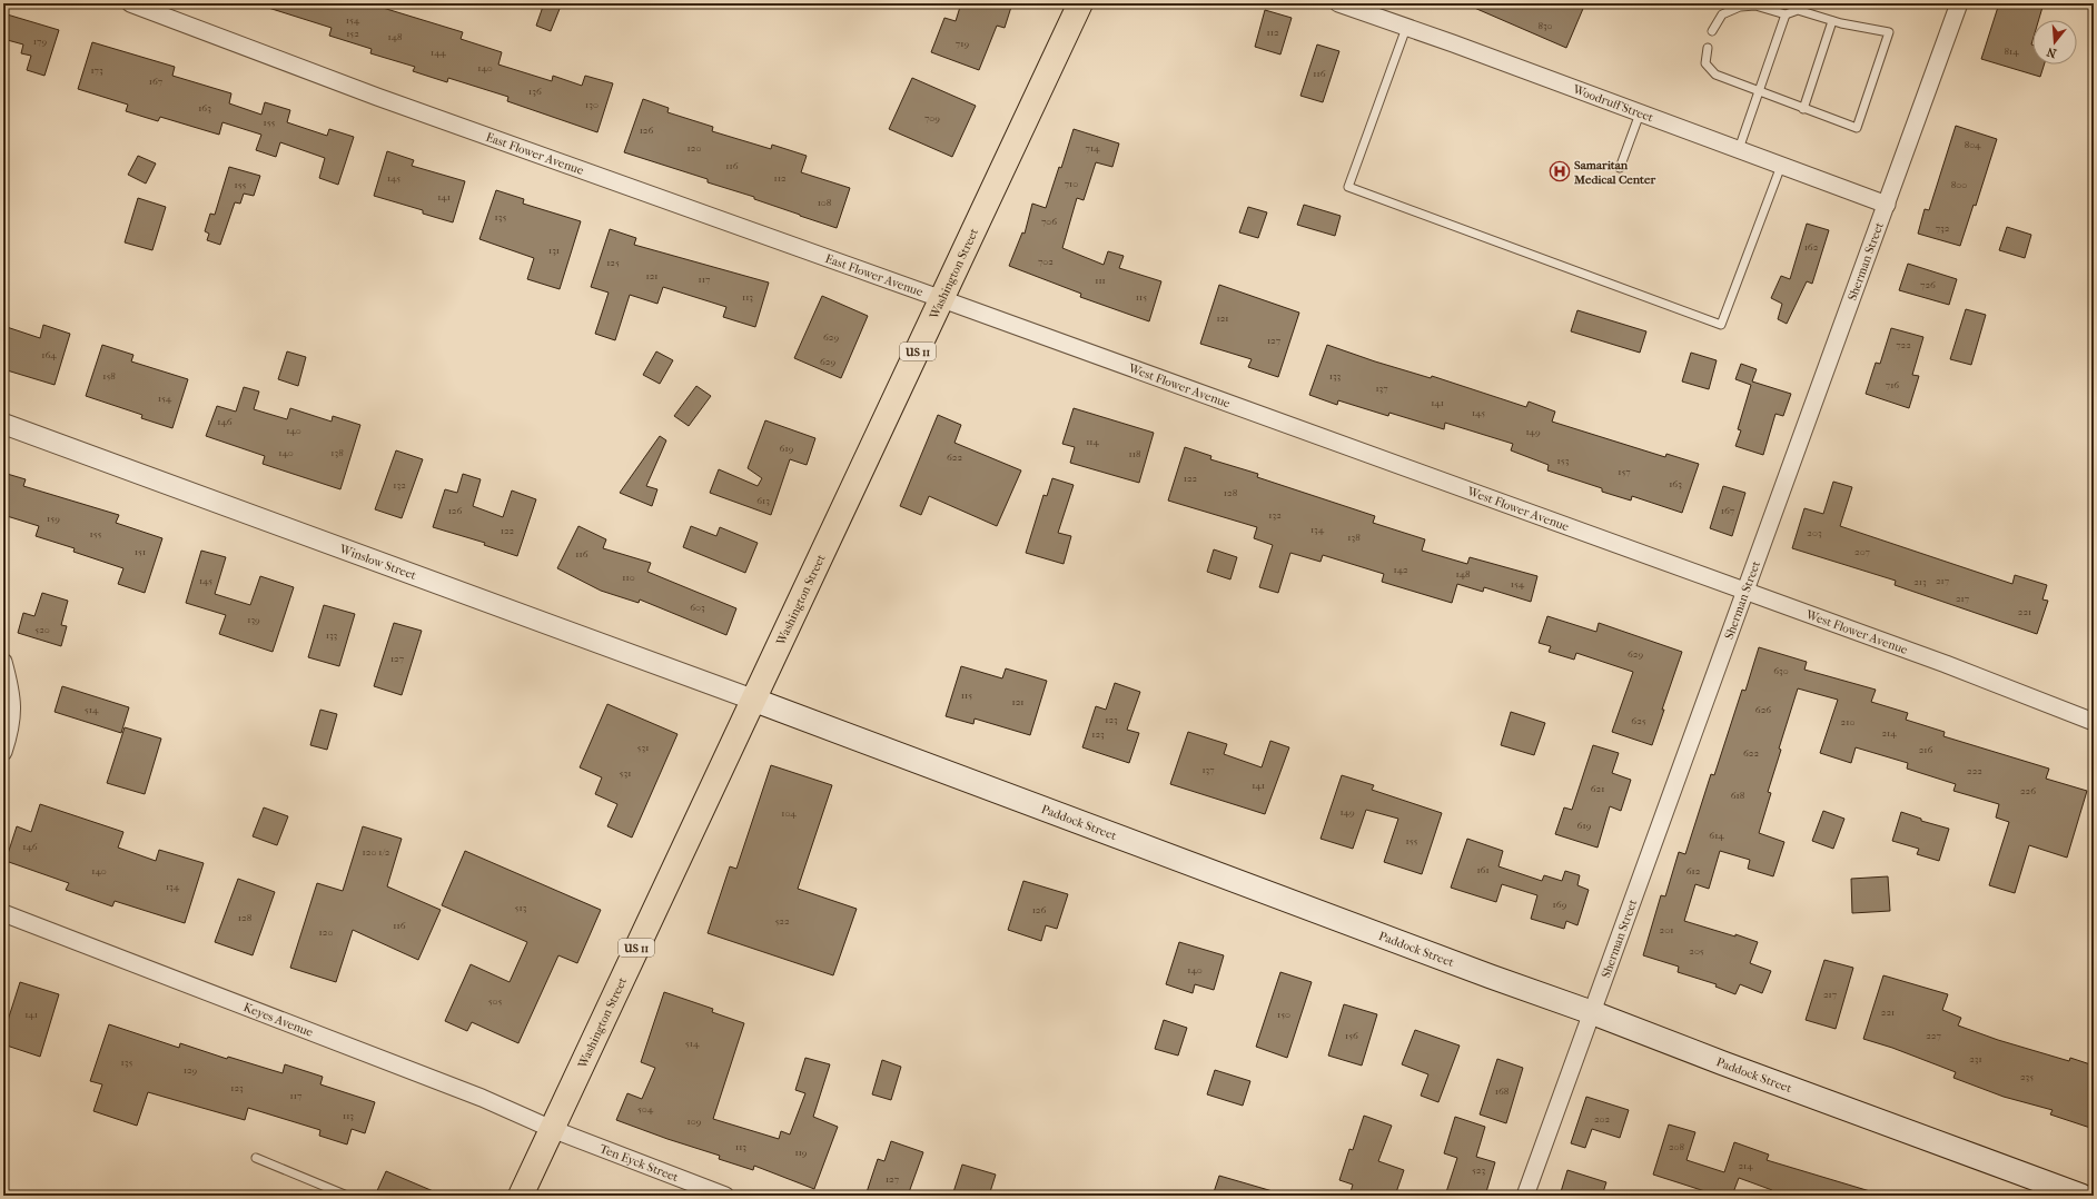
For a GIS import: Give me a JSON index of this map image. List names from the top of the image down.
{
  "streets": {
    "main road": ["Washington Street", "US 11", "Paddock Street"],
    "street": [
      "Woodruff Street",
      "East Flower Avenue",
      "Sherman Street",
      "West Flower Avenue",
      "Winslow Street",
      "Keyes Avenue",
      "Ten Eyck Street"
    ]
  },
  "crossings": [
    ["Woodruff Street", "Sherman Street"],
    ["East Flower Avenue", "Washington Street"],
    ["East Flower Avenue", "West Flower Avenue"],
    ["Sherman Street", "West Flower Avenue"],
    ["Sherman Street", "Paddock Street"],
    ["Washington Street", "West Flower Avenue"],
    ["Washington Street", "Winslow Street"],
    ["Washington Street", "Paddock Street"],
    ["Washington Street", "Keyes Avenue"],
    ["Washington Street", "Ten Eyck Street"],
    ["Winslow Street", "Paddock Street"],
    ["Keyes Avenue", "Ten Eyck Street"]
  ],
  "places": {
    "hospital": ["Samaritan Medical Center"]
  },
  "house_numbers": [
    "154",
    "830",
    "112",
    "152",
    "148",
    "179",
    "719",
    "814",
    "144",
    "140",
    "173",
    "116",
    "167",
    "136",
    "130",
    "163",
    "709",
    "155",
    "126",
    "804",
    "120",
    "714",
    "116",
    "145",
    "112",
    "710",
    "155",
    "800",
    "141",
    "108",
    "135",
    "706",
    "732",
    "162",
    "131",
    "702",
    "125",
    "121",
    "117",
    "111",
    "726",
    "113",
    "115",
    "121",
    "629",
    "127",
    "722",
    "164",
    "629",
    "158",
    "133",
    "716",
    "137",
    "154",
    "141",
    "145",
    "146",
    "140",
    "149",
    "114",
    "619",
    "140",
    "138",
    "118",
    "622",
    "153",
    "157",
    "122",
    "163",
    "132",
    "128",
    "613",
    "126",
    "167",
    "132",
    "159",
    "134",
    "122",
    "203",
    "155",
    "138",
    "151",
    "207",
    "116",
    "142",
    "148",
    "110",
    "145",
    "217",
    "213",
    "154",
    "217",
    "603",
    "221",
    "139",
    "520",
    "133",
    "629",
    "127",
    "630",
    "115",
    "121",
    "514",
    "626",
    "123",
    "625",
    "210",
    "214",
    "123",
    "531",
    "216",
    "622",
    "137",
    "222",
    "531",
    "141",
    "621",
    "226",
    "618",
    "149",
    "104",
    "619",
    "614",
    "155",
    "146",
    "120 1/2",
    "161",
    "140",
    "612",
    "134",
    "169",
    "513",
    "126",
    "128",
    "522",
    "116",
    "201",
    "120",
    "205",
    "140",
    "217",
    "505",
    "221",
    "141",
    "150",
    "156",
    "227",
    "514",
    "231",
    "135",
    "129",
    "235",
    "123",
    "168",
    "117",
    "504",
    "113",
    "202",
    "109",
    "113",
    "208",
    "119",
    "214",
    "523",
    "127"
  ],
  "north": "bottom"
}
